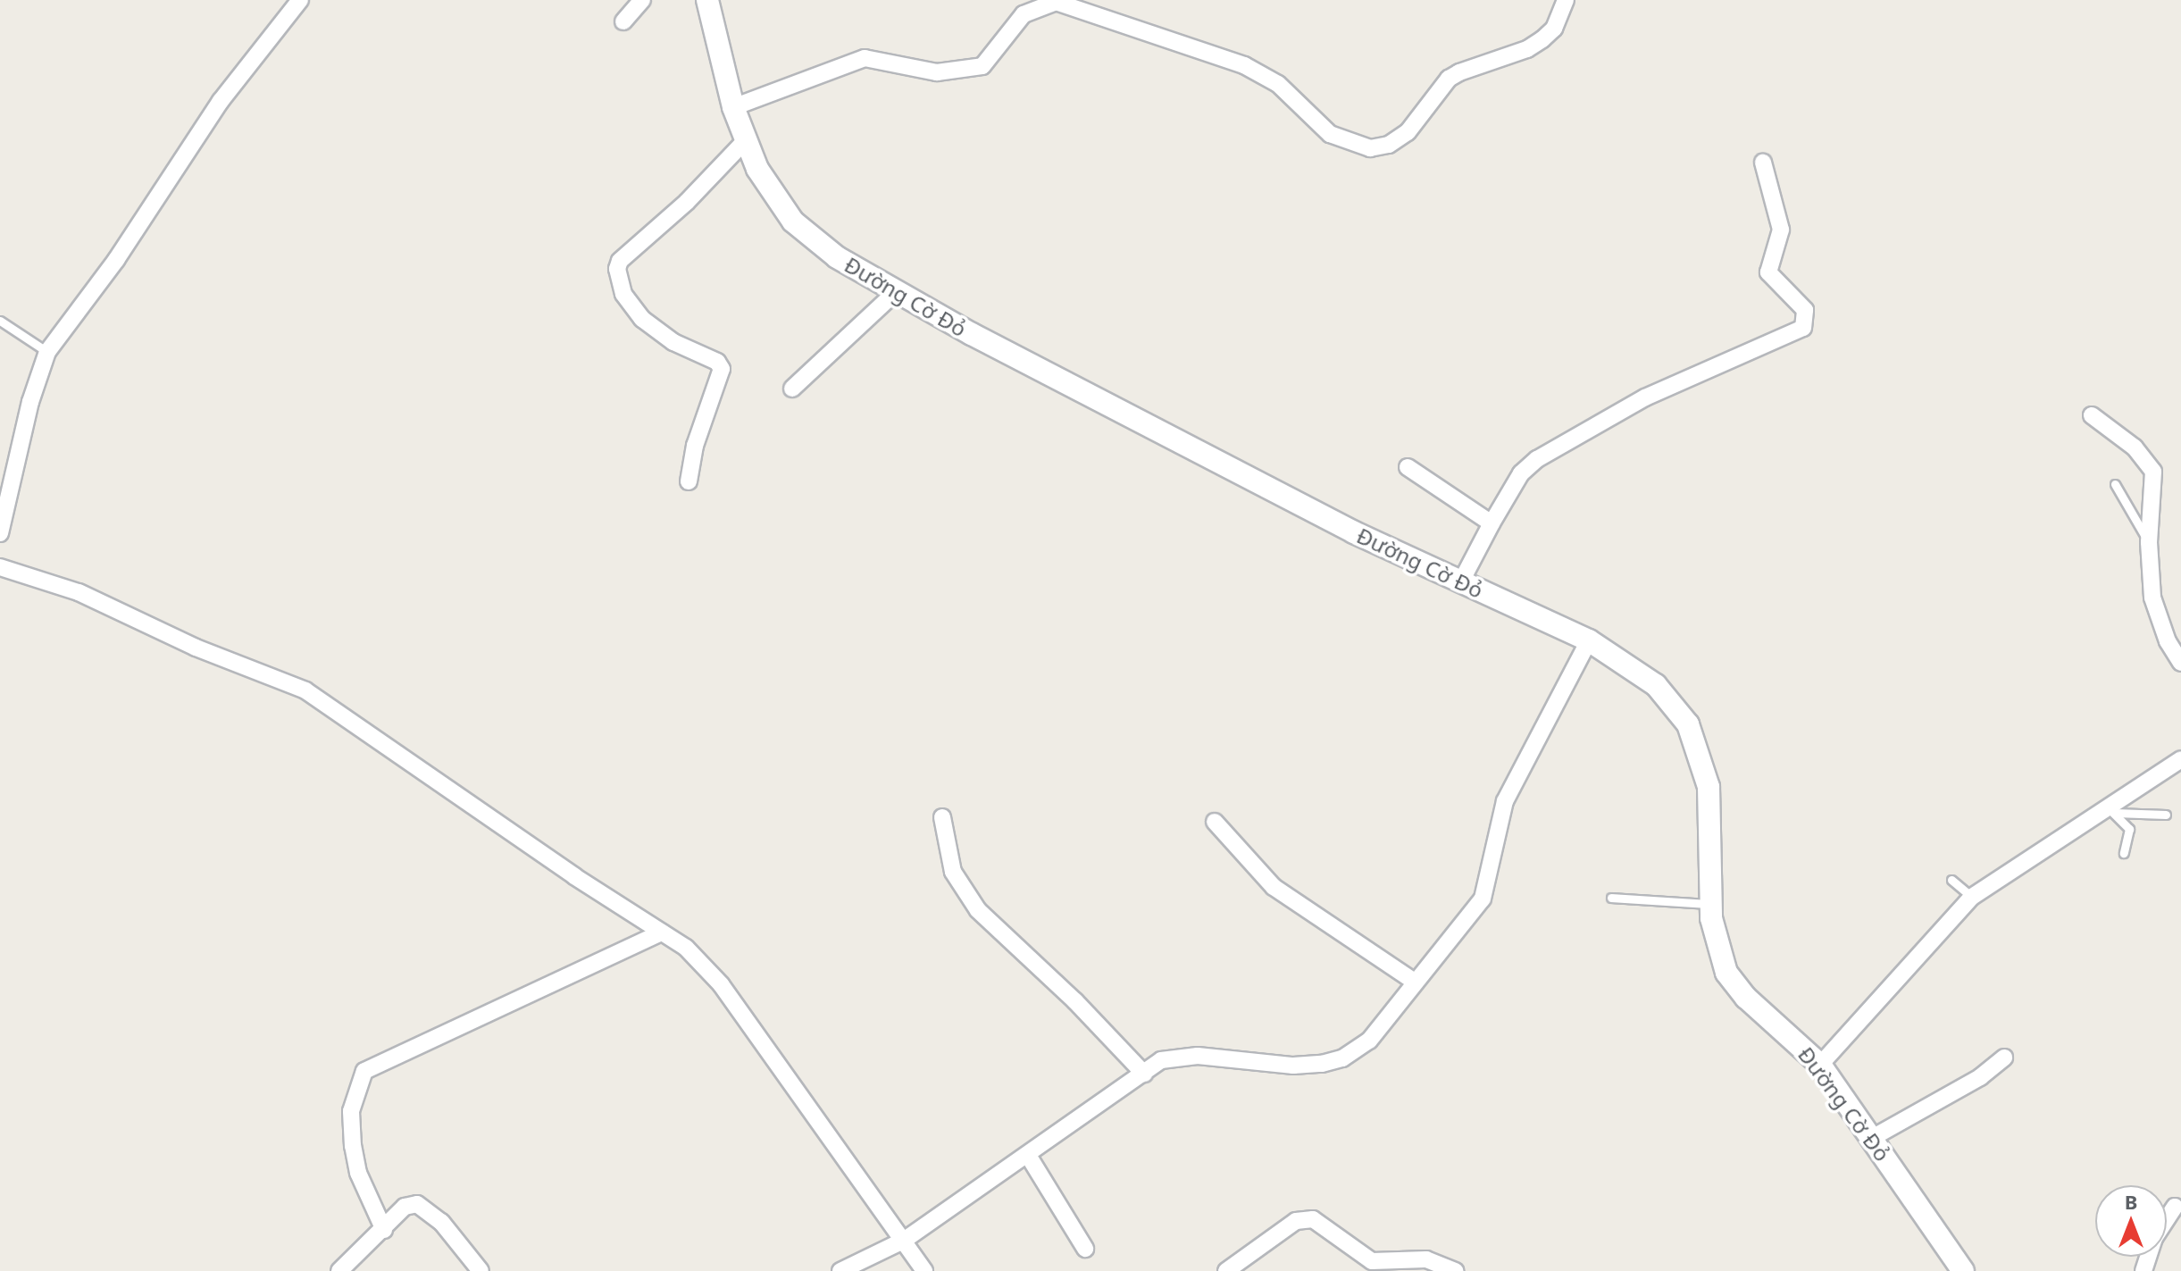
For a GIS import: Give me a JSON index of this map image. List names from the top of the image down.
{
  "streets": {
    "main road": ["Đường Cờ Đỏ"]
  },
  "north": "top"
}
